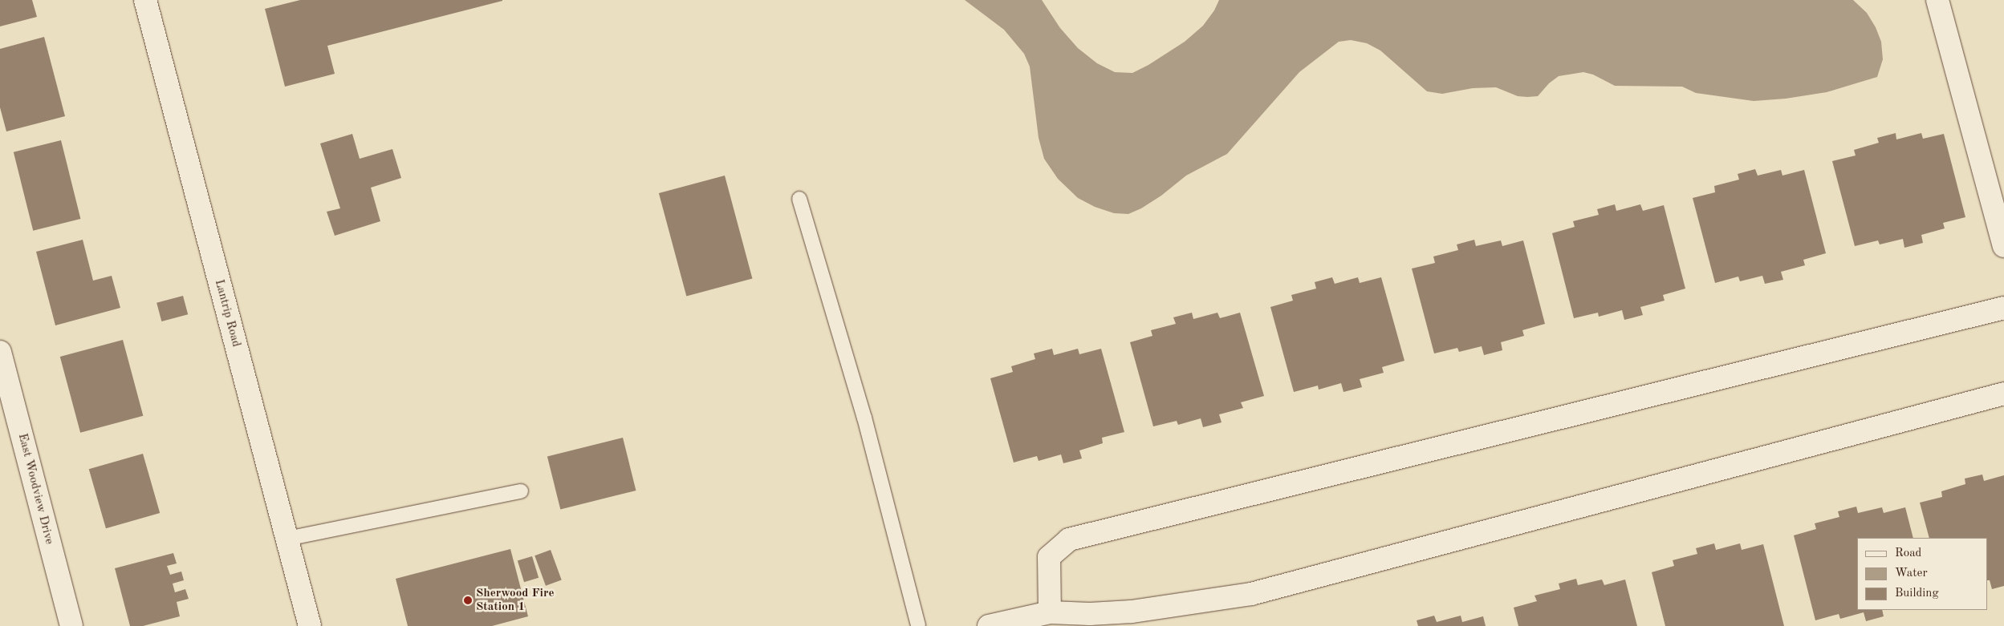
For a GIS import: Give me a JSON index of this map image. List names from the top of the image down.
{
  "streets": {
    "street": ["Lantrip Road", "East Woodview Drive"]
  },
  "places": ["Sherwood Fire Station 1"],
  "legend": ["Road", "Water", "Building"]
}
